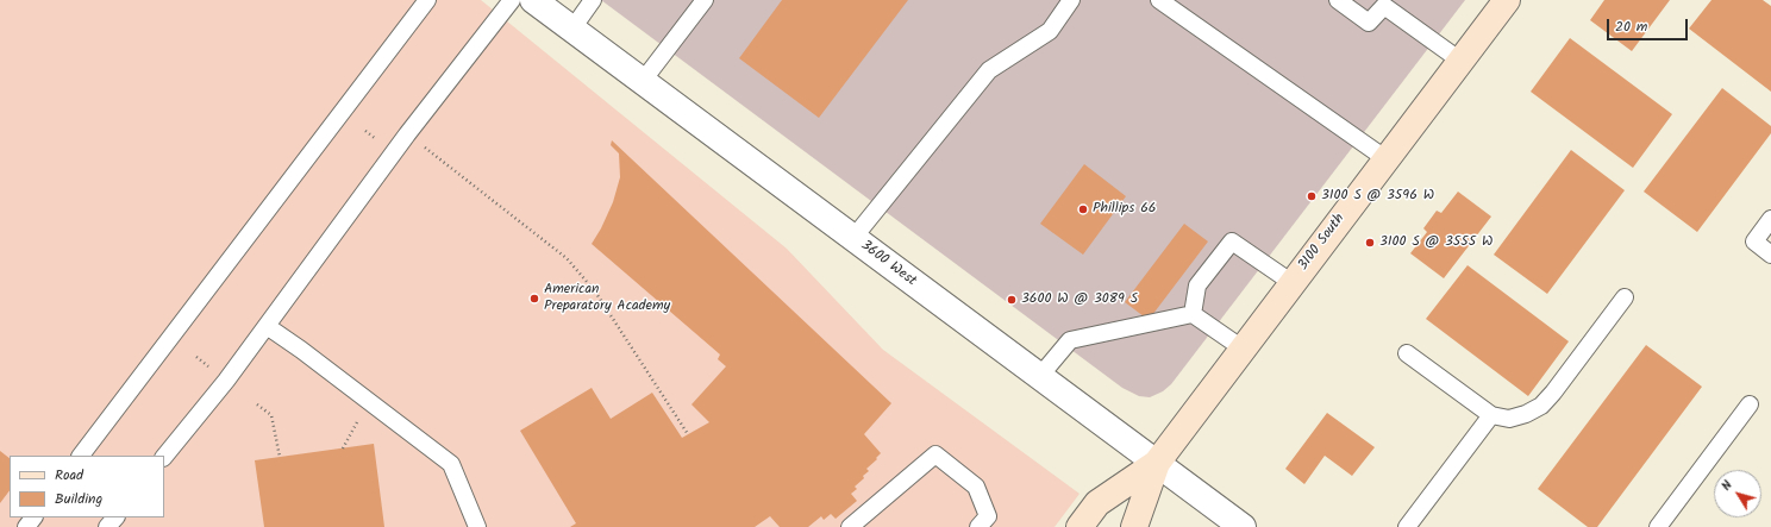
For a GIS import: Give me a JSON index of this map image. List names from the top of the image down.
{
  "streets": {
    "main road": ["3100 South"],
    "street": ["3600 West"]
  },
  "crossings": [
    ["3100 South", "3600 West"]
  ],
  "places": [
    "3100 S @ 3596 W",
    "Phillips 66",
    "3100 S @ 3555 W",
    "American Preparatory Academy",
    "3600 W @ 3089 S"
  ],
  "legend": ["Road", "Building"],
  "scale_bar": "20 m",
  "north": "top left"
}
